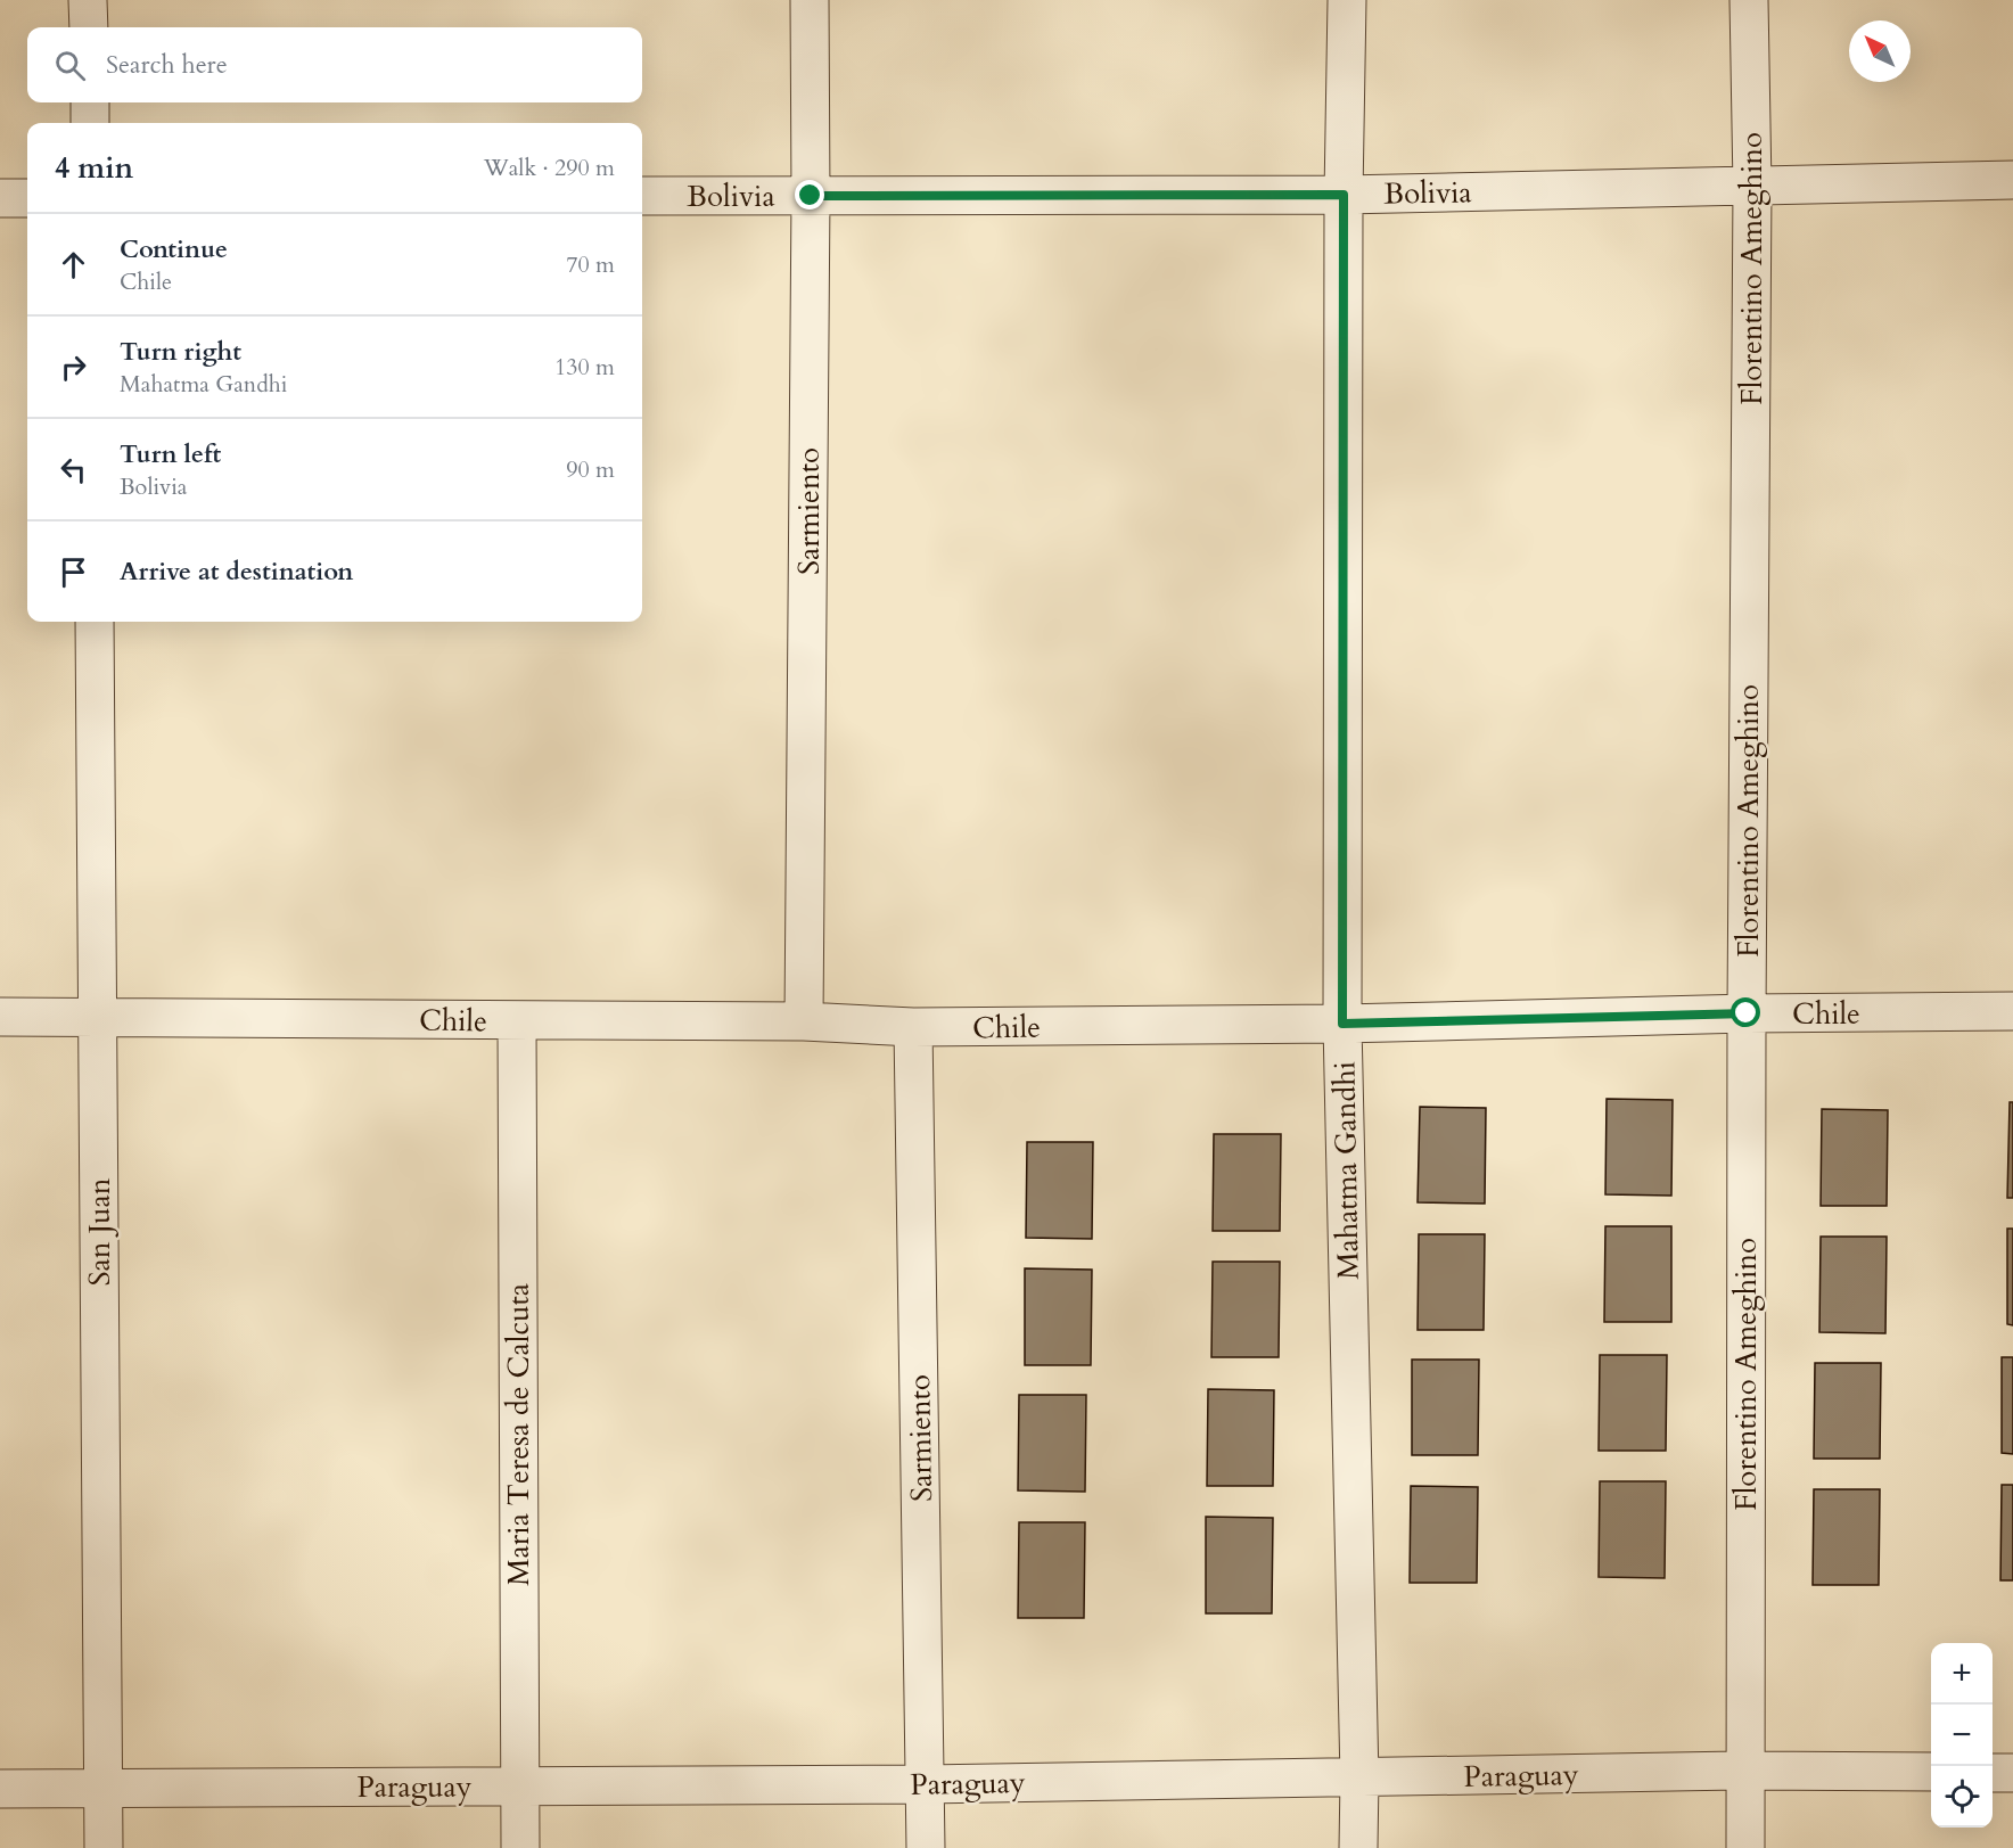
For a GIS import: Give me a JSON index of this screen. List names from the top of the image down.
{
  "streets": {
    "street": [
      "Bolivia",
      "Florentino Ameghino",
      "Sarmiento",
      "Chile",
      "Mahatma Gandhi",
      "San Juan",
      "Maria Teresa de Calcuta",
      "Paraguay"
    ]
  },
  "crossings": [
    ["Bolivia", "Florentino Ameghino"],
    ["Bolivia", "Sarmiento"],
    ["Bolivia", "Mahatma Gandhi"],
    ["Florentino Ameghino", "Chile"],
    ["Florentino Ameghino", "Paraguay"],
    ["Sarmiento", "Chile"],
    ["Sarmiento", "Paraguay"],
    ["Chile", "Mahatma Gandhi"],
    ["Chile", "San Juan"],
    ["Chile", "Maria Teresa de Calcuta"],
    ["Mahatma Gandhi", "Paraguay"],
    ["San Juan", "Paraguay"],
    ["Maria Teresa de Calcuta", "Paraguay"]
  ],
  "north": "top left",
  "page": {
    "search": "Search here",
    "heading": ["4 min", "Walk · 290 m"],
    "list": [
      ["Continue", "Chile", "70 m"],
      ["Turn right", "Mahatma Gandhi", "130 m"],
      ["Turn left", "Bolivia", "90 m"],
      "Arrive at destination"
    ],
    "map_buttons": ["+", "−"]
  }
}
